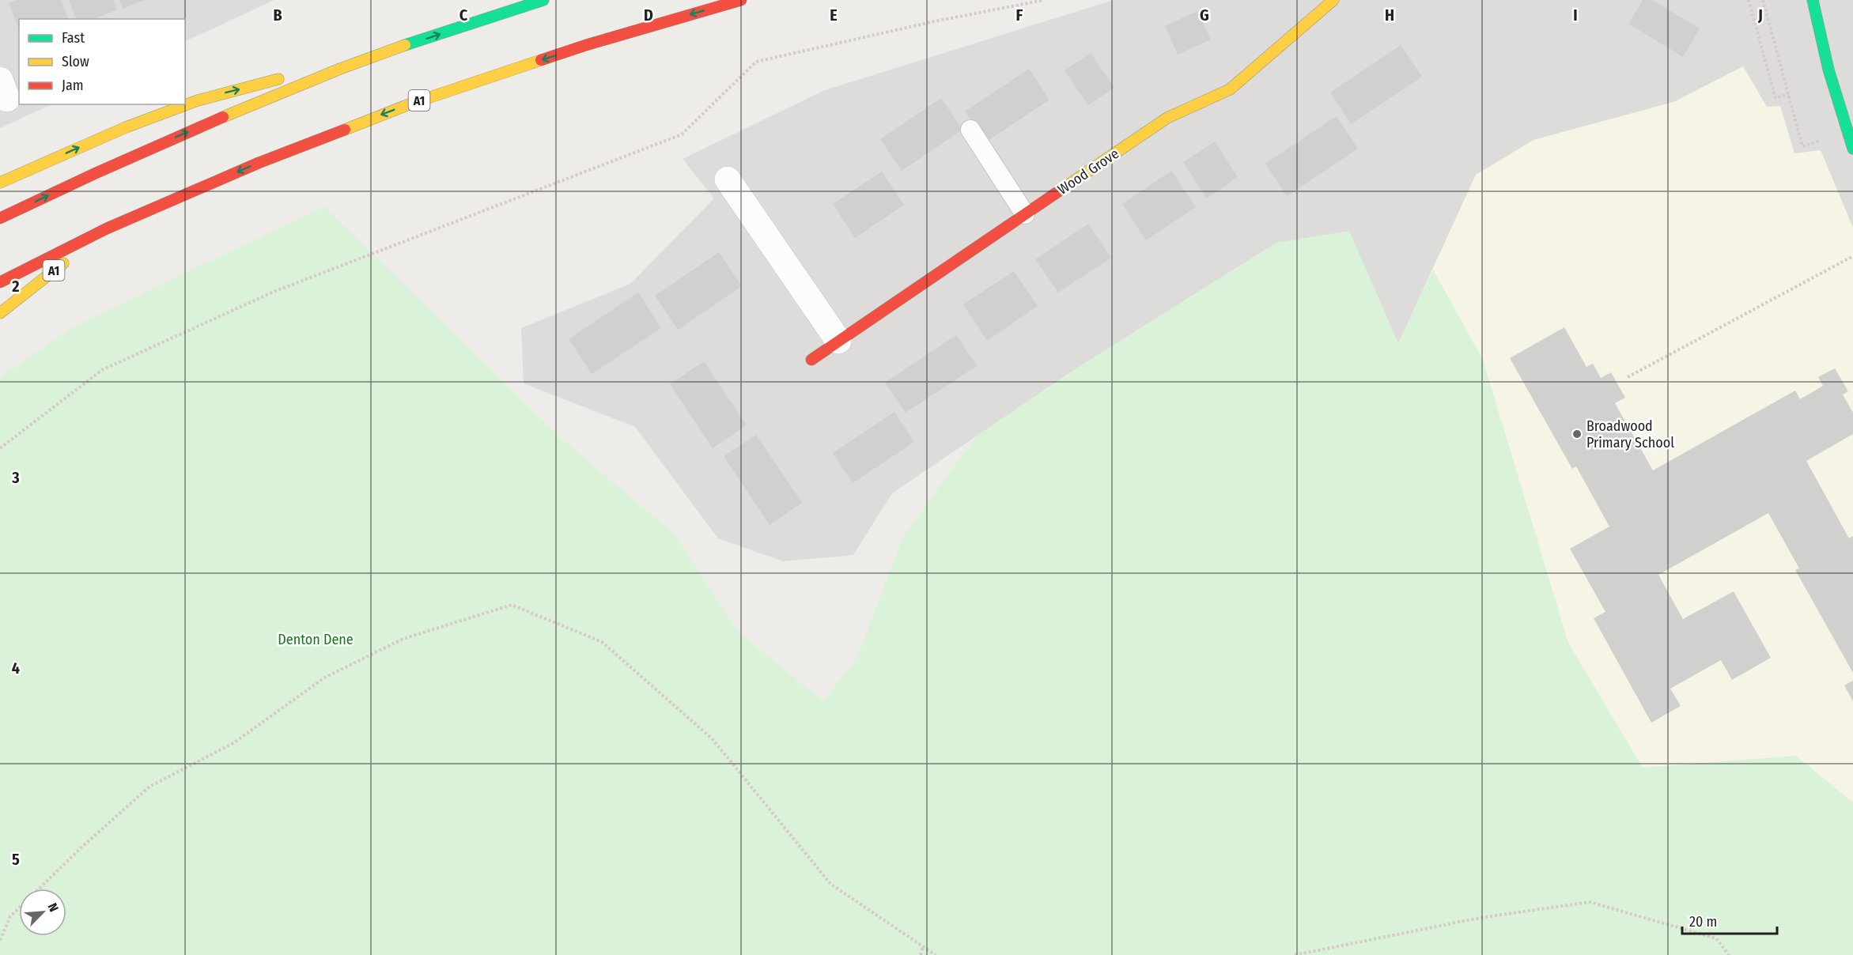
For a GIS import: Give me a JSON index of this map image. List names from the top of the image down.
{
  "streets": {
    "main road": ["A1", "Wood Grove"]
  },
  "parks": ["Denton Dene"],
  "places": ["Broadwood Primary School"],
  "legend": ["Fast", "Slow", "Jam"],
  "scale_bar": "20 m",
  "north": "top right",
  "grid": {
    "columns": [
      "B",
      "C",
      "D",
      "E",
      "F",
      "G",
      "H",
      "I",
      "J"
    ],
    "rows": [
      "2",
      "3",
      "4",
      "5"
    ]
  }
}
